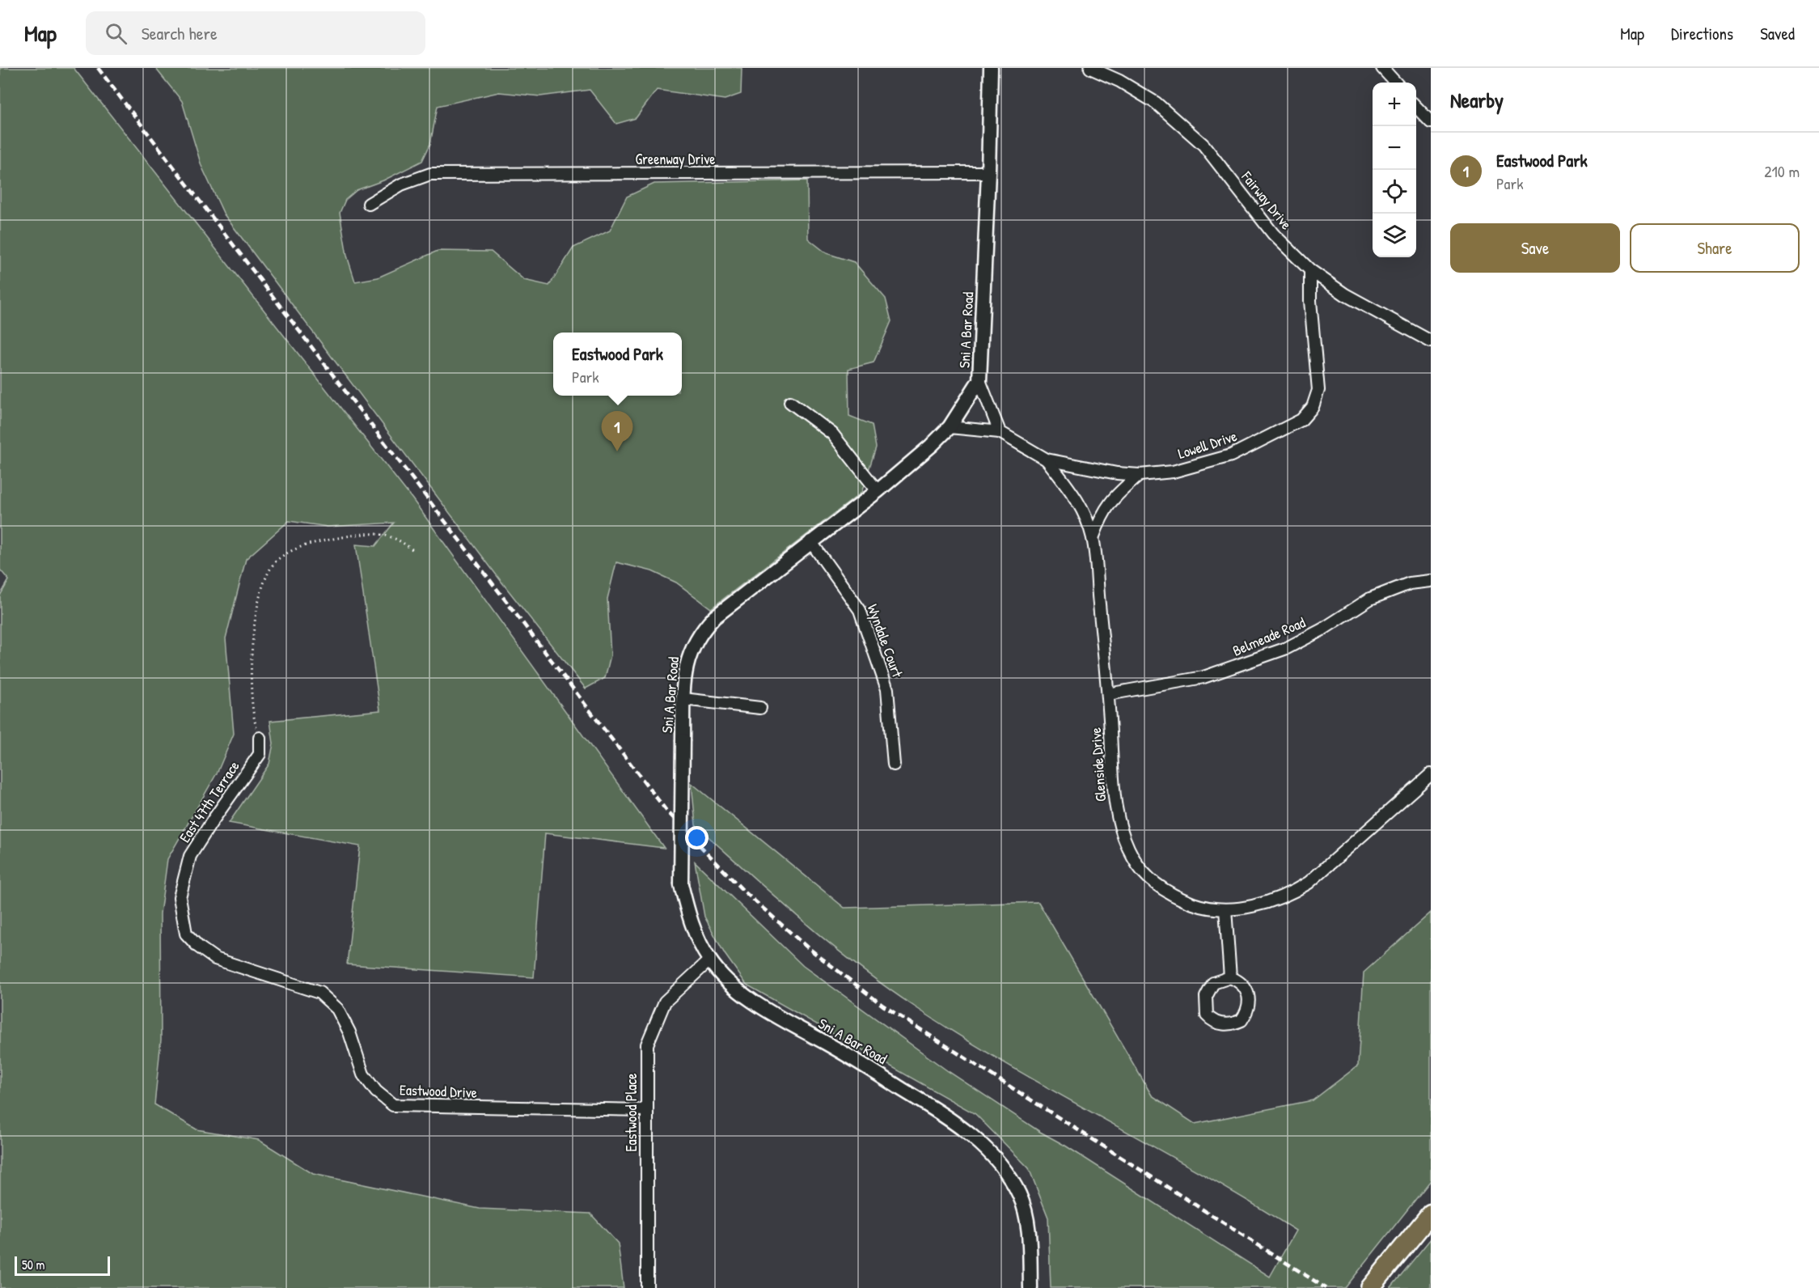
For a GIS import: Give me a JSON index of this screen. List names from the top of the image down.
{
  "streets": {
    "street": [
      "Greenway Drive",
      "Fairway Drive",
      "Sni A Bar Road",
      "Lowell Drive",
      "Belmeade Road",
      "Wyndale Court",
      "Glenside Drive",
      "East 47th Terrace",
      "Eastwood Drive",
      "Eastwood Place"
    ]
  },
  "crossings": [
    ["Greenway Drive", "Sni A Bar Road"],
    ["Fairway Drive", "Lowell Drive"],
    ["Sni A Bar Road", "Lowell Drive"],
    ["Sni A Bar Road", "Wyndale Court"],
    ["Sni A Bar Road", "Eastwood Place"],
    ["Lowell Drive", "Glenside Drive"],
    ["Belmeade Road", "Glenside Drive"],
    ["East 47th Terrace", "Eastwood Drive"],
    ["Eastwood Drive", "Eastwood Place"]
  ],
  "scale_bar": "50 m",
  "page": {
    "header": "Map",
    "search": "Search here",
    "nav": ["Map", "Directions", "Saved"],
    "heading": "Nearby",
    "map_buttons": ["+", "−"],
    "list": [
      {
        "mark": "1",
        "name": "Eastwood Park",
        "note": "Park",
        "value": "210 m"
      }
    ],
    "buttons": ["Save", "Share"],
    "popup": ["Eastwood Park", "Park"],
    "pins": "1",
    "scale": "50 m"
  }
}
